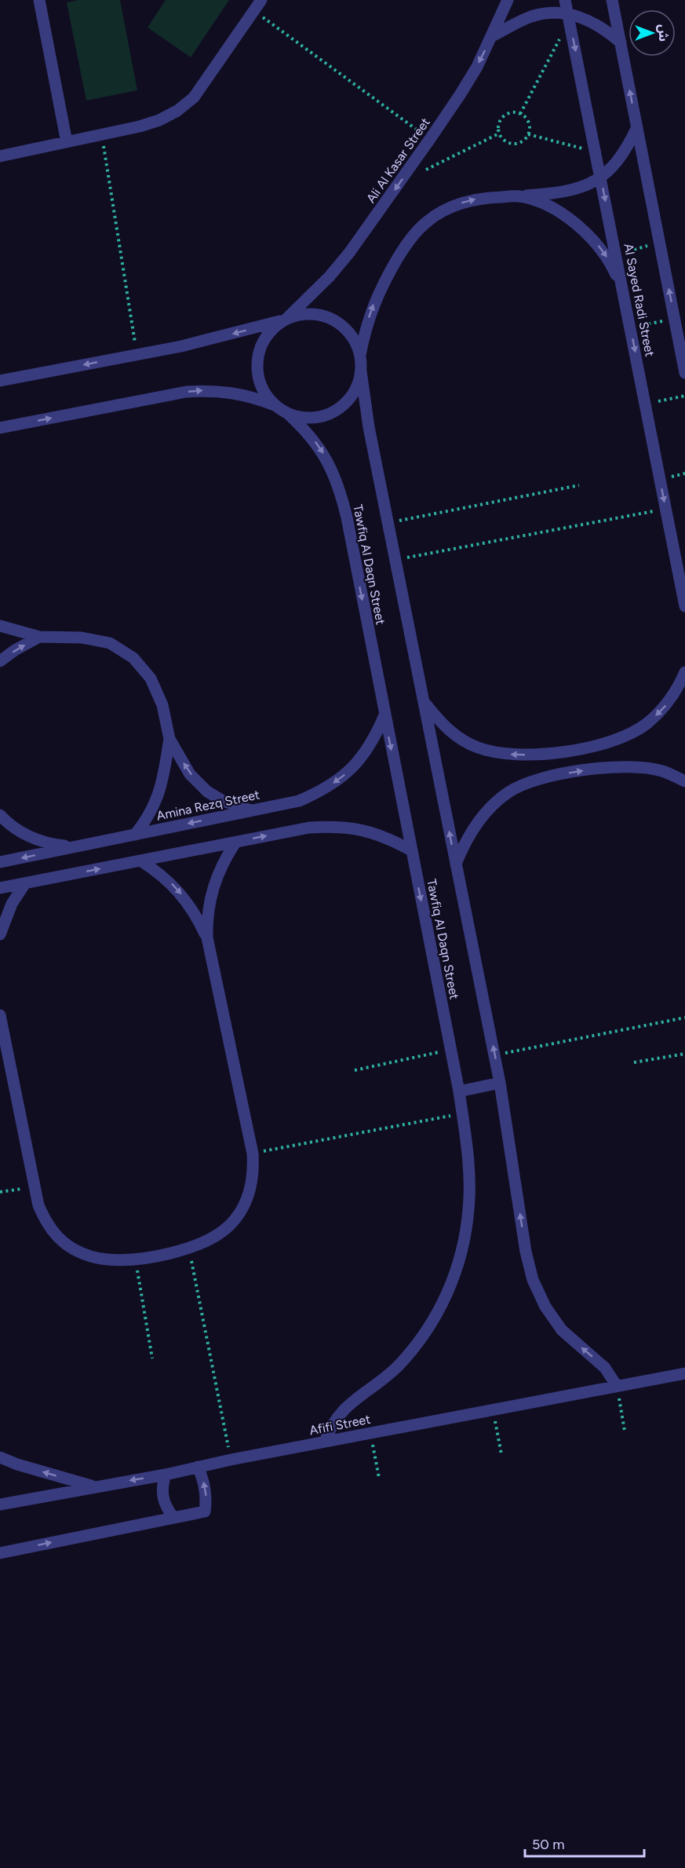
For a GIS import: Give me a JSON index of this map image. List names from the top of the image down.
{
  "streets": {
    "street": [
      "Ali Al Kasar Street",
      "Al Sayed Radi Street",
      "Tawfiq Al Daqn Street",
      "Amina Rezq Street",
      "Afifi Street"
    ]
  },
  "crossings": [
    ["Ali Al Kasar Street", "Tawfiq Al Daqn Street"],
    ["Tawfiq Al Daqn Street", "Amina Rezq Street"],
    ["Tawfiq Al Daqn Street", "Afifi Street"]
  ],
  "one_way": ["Ali Al Kasar Street"],
  "scale_bar": "50 m",
  "north": "right"
}
